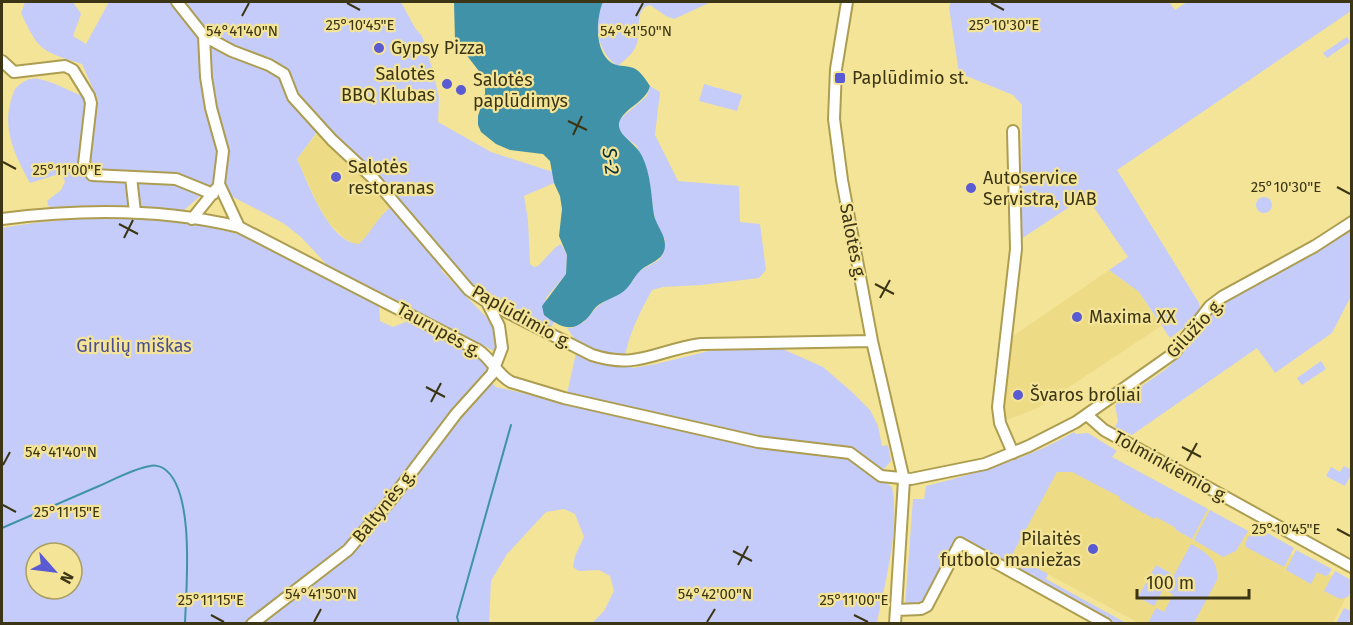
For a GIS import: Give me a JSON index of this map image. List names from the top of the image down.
{
  "streets": {
    "street": [
      "Salotės g.",
      "Paplūdimio g.",
      "Gilužio g.",
      "Taurupės g.",
      "Tolminkiemio g.",
      "Baltynės g."
    ]
  },
  "crossings": [
    ["Salotės g.", "Paplūdimio g."],
    ["Salotės g.", "Gilužio g."],
    ["Salotės g.", "Taurupės g."],
    ["Gilužio g.", "Taurupės g."],
    ["Gilužio g.", "Tolminkiemio g."],
    ["Taurupės g.", "Baltynės g."]
  ],
  "water": ["S-2"],
  "parks": ["Girulių miškas"],
  "places": {
    "other": [
      "Gypsy Pizza",
      "Salotės BBQ Klubas",
      "Salotės paplūdimys",
      "Salotės restoranas",
      "Autoservice Servistra, UAB",
      "Maxima XX",
      "Švaros broliai",
      "Pilaitės futbolo maniežas"
    ],
    "transit": ["Paplūdimio st."]
  },
  "scale_bar": "100 m",
  "north": "bottom right",
  "coordinates": [
    "25°10'45\"E",
    "25°10'30\"E",
    "54°41'40\"N",
    "54°41'50\"N",
    "25°11'00\"E",
    "25°11'15\"E",
    "54°42'00\"N"
  ]
}
